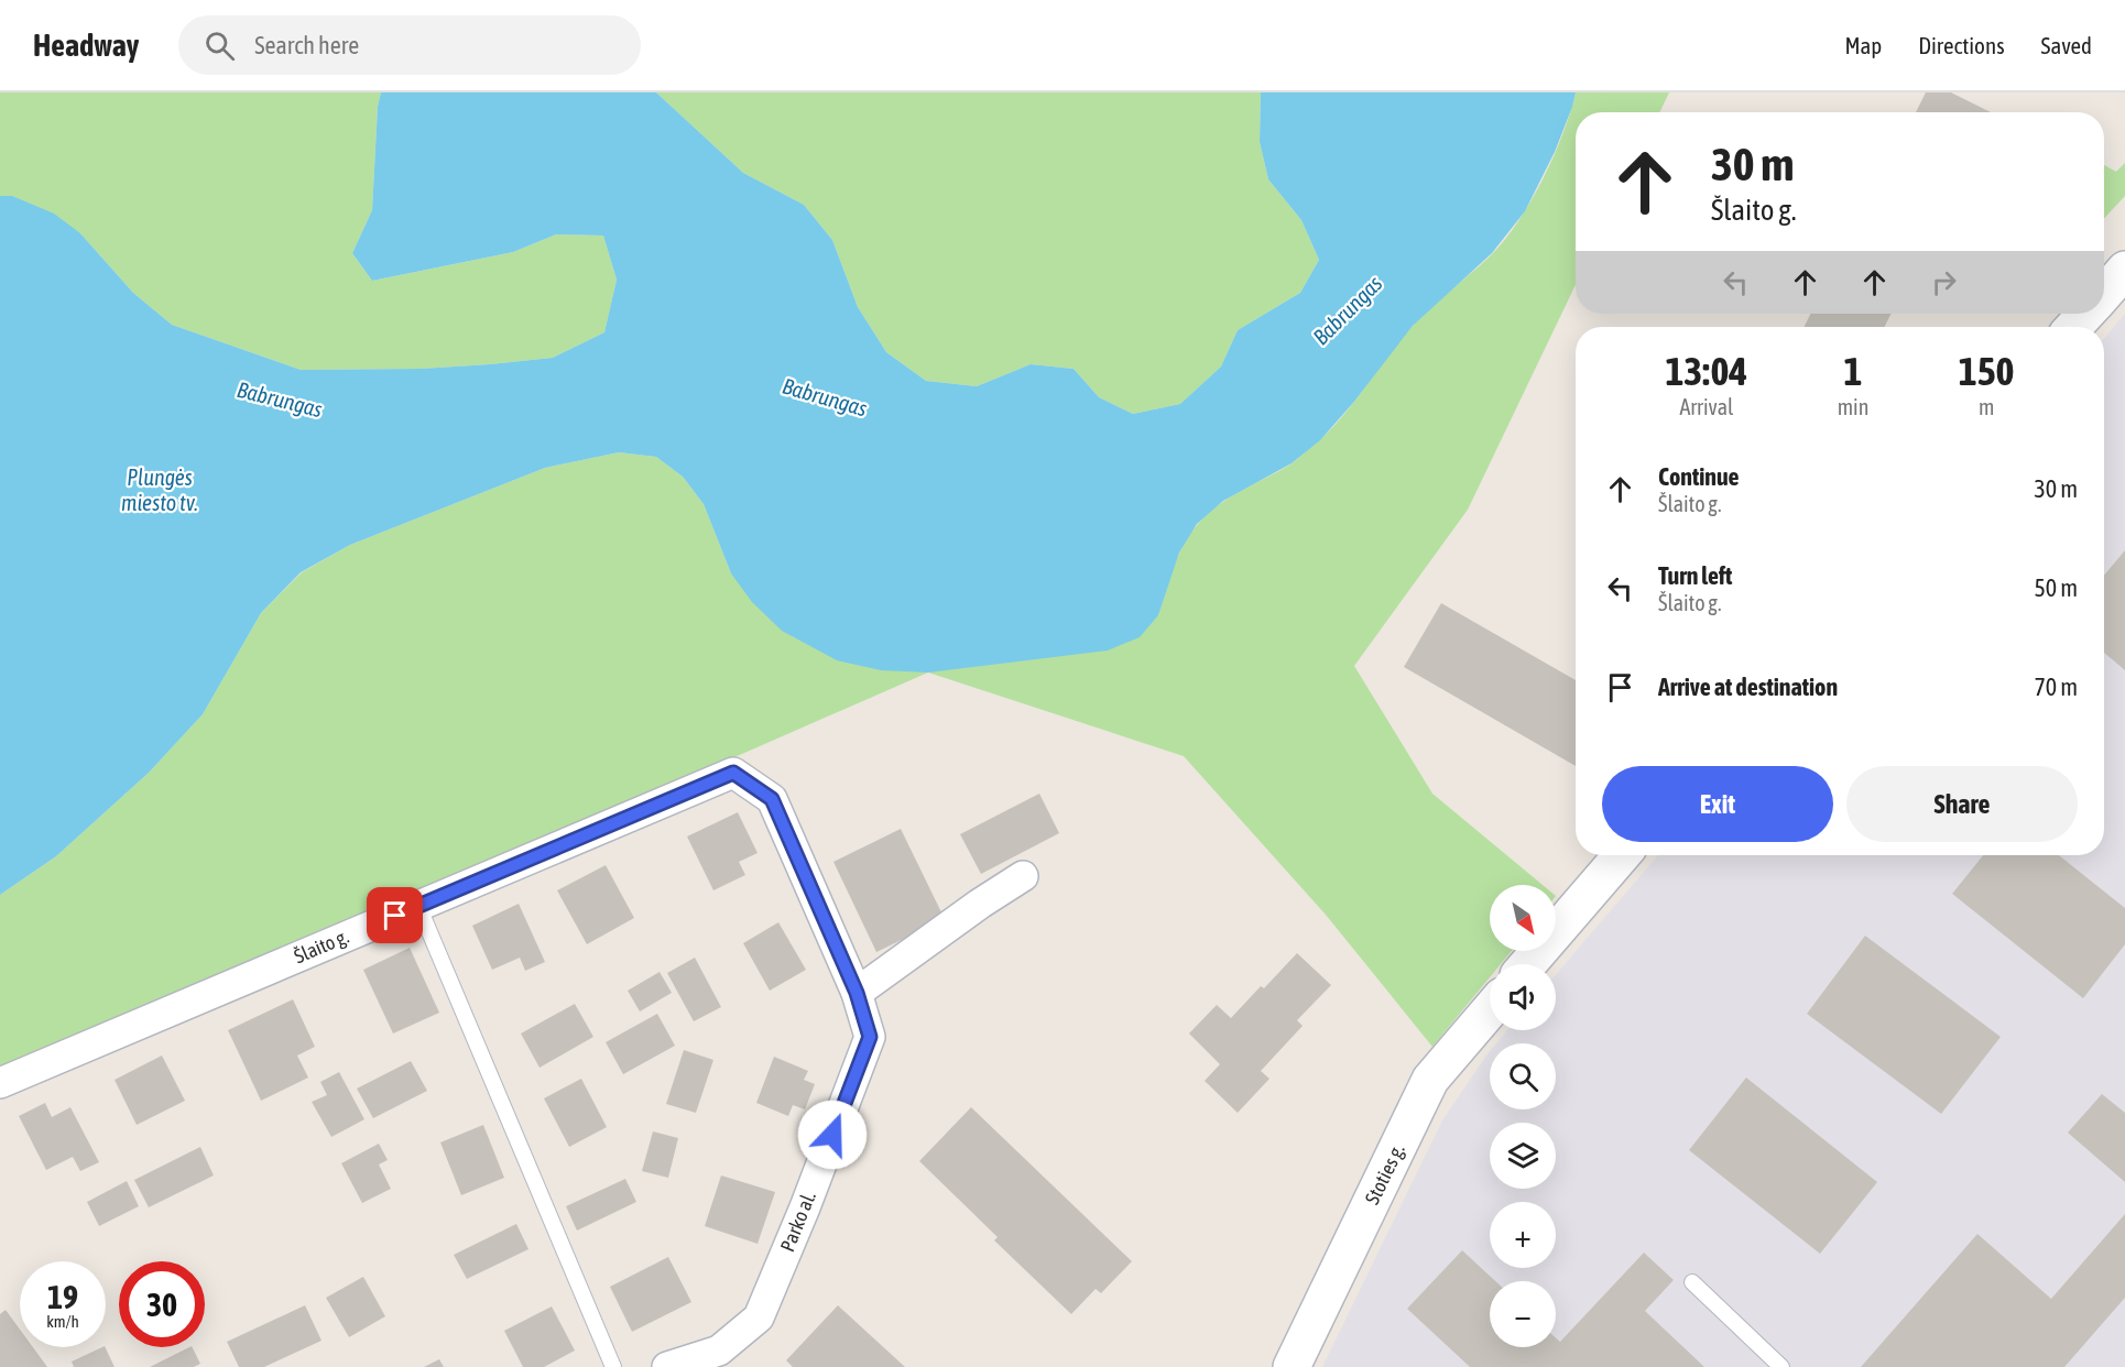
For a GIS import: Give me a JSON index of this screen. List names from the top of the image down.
{
  "streets": {
    "main road": ["Stoties g."],
    "street": ["Šlaito g.", "Parko al."]
  },
  "crossings": [
    ["Šlaito g.", "Parko al."]
  ],
  "water": ["Babrungas", "Plungės miesto tv."],
  "north": "bottom right",
  "page": {
    "header": "Headway",
    "search": "Search here",
    "nav": ["Map", "Directions", "Saved"],
    "turn": ["30 m", "Šlaito g."],
    "eta": [
      "13:04",
      "Arrival",
      "1",
      "min",
      "150",
      "m"
    ],
    "list": [
      {
        "name": "Continue",
        "note": "Šlaito g.",
        "value": "30 m"
      },
      {
        "name": "Turn left",
        "note": "Šlaito g.",
        "value": "50 m"
      },
      {
        "name": "Arrive at destination",
        "value": "70 m"
      }
    ],
    "buttons": ["Exit", "Share"],
    "map_buttons": ["+", "−"],
    "speed": "19 km/h",
    "limit": "30"
  }
}
